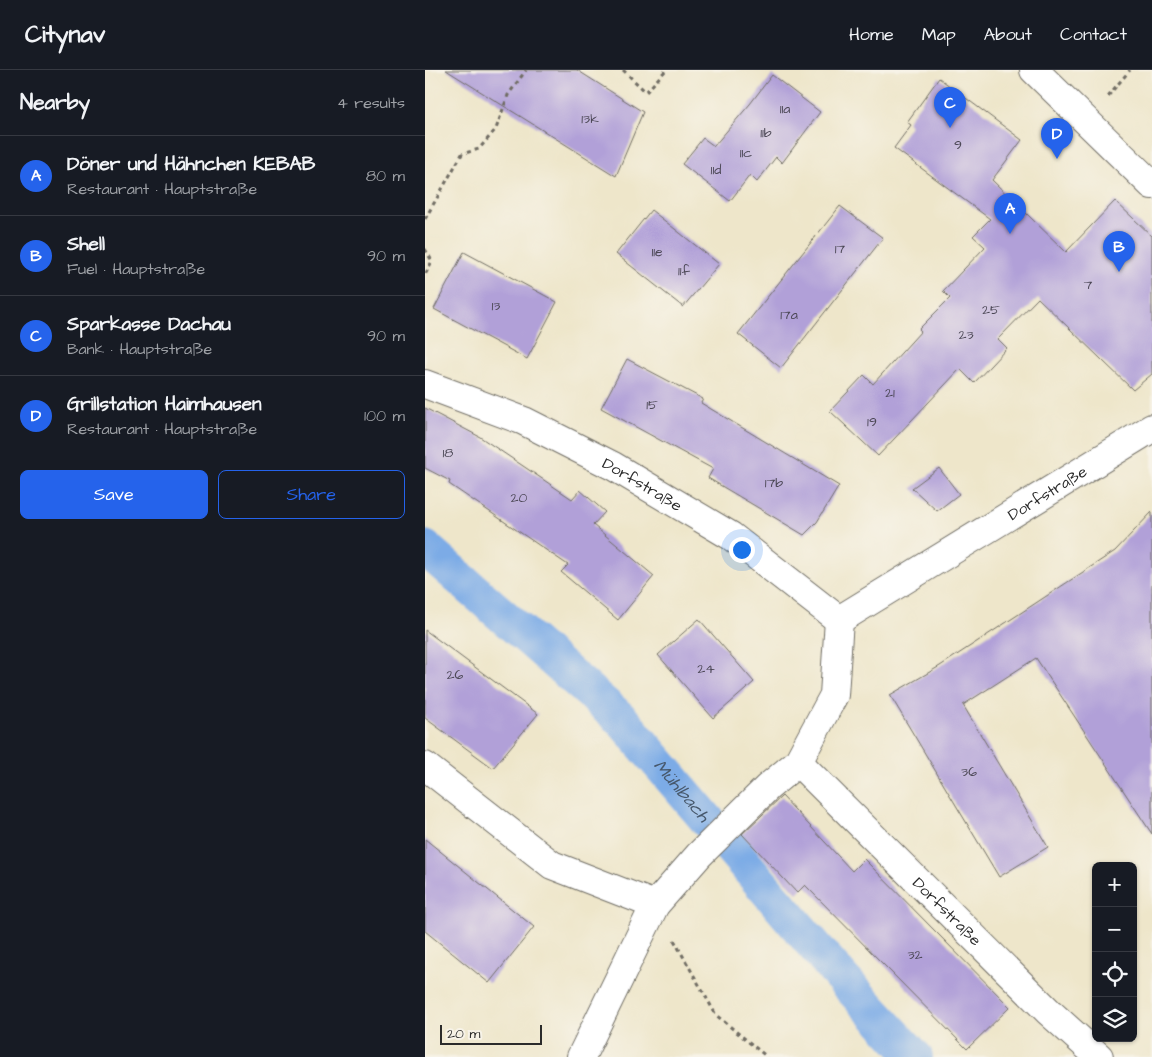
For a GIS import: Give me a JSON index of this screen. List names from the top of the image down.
{
  "streets": {
    "street": ["Dorfstraße"]
  },
  "water": ["Mühlbach"],
  "house_numbers": [
    "11a",
    "13k",
    "11b",
    "9",
    "11c",
    "11d",
    "17",
    "11e",
    "11f",
    "7",
    "13",
    "25",
    "17a",
    "23",
    "21",
    "15",
    "19",
    "18",
    "17b",
    "20",
    "24",
    "26",
    "36",
    "32"
  ],
  "scale_bar": "20 m",
  "page": {
    "header": "Citynav",
    "nav": [
      "Home",
      "Map",
      "About",
      "Contact"
    ],
    "heading": ["Nearby", "4 results"],
    "pins": [
      "C",
      "D",
      "A",
      "B"
    ],
    "list": [
      {
        "mark": "A",
        "name": "Döner und Hähnchen KEBAB",
        "note": "Restaurant · Hauptstraße",
        "value": "80 m"
      },
      {
        "mark": "B",
        "name": "Shell",
        "note": "Fuel · Hauptstraße",
        "value": "90 m"
      },
      {
        "mark": "C",
        "name": "Sparkasse Dachau",
        "note": "Bank · Hauptstraße",
        "value": "90 m"
      },
      {
        "mark": "D",
        "name": "Grillstation Haimhausen",
        "note": "Restaurant · Hauptstraße",
        "value": "100 m"
      }
    ],
    "buttons": ["Save", "Share"],
    "map_buttons": ["+", "−"],
    "scale": "20 m"
  }
}
